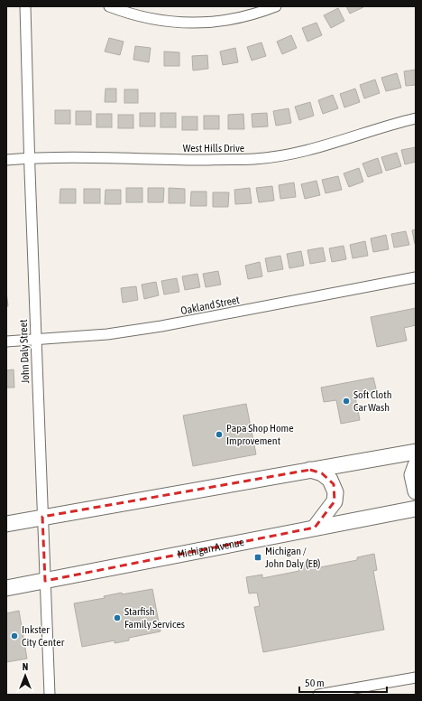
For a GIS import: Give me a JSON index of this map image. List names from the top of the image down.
{
  "streets": {
    "main road": ["Michigan Avenue"],
    "street": ["West Hills Drive", "Oakland Street", "John Daly Street"]
  },
  "crossings": [
    ["West Hills Drive", "John Daly Street"],
    ["Oakland Street", "John Daly Street"],
    ["John Daly Street", "Michigan Avenue"]
  ],
  "places": {
    "other": [
      "Soft Cloth Car Wash",
      "Papa Shop Home Improvement",
      "Starfish Family Services",
      "Inkster City Center"
    ],
    "transit": ["Michigan / John Daly (EB)"]
  },
  "scale_bar": "50 m",
  "north": "top"
}
